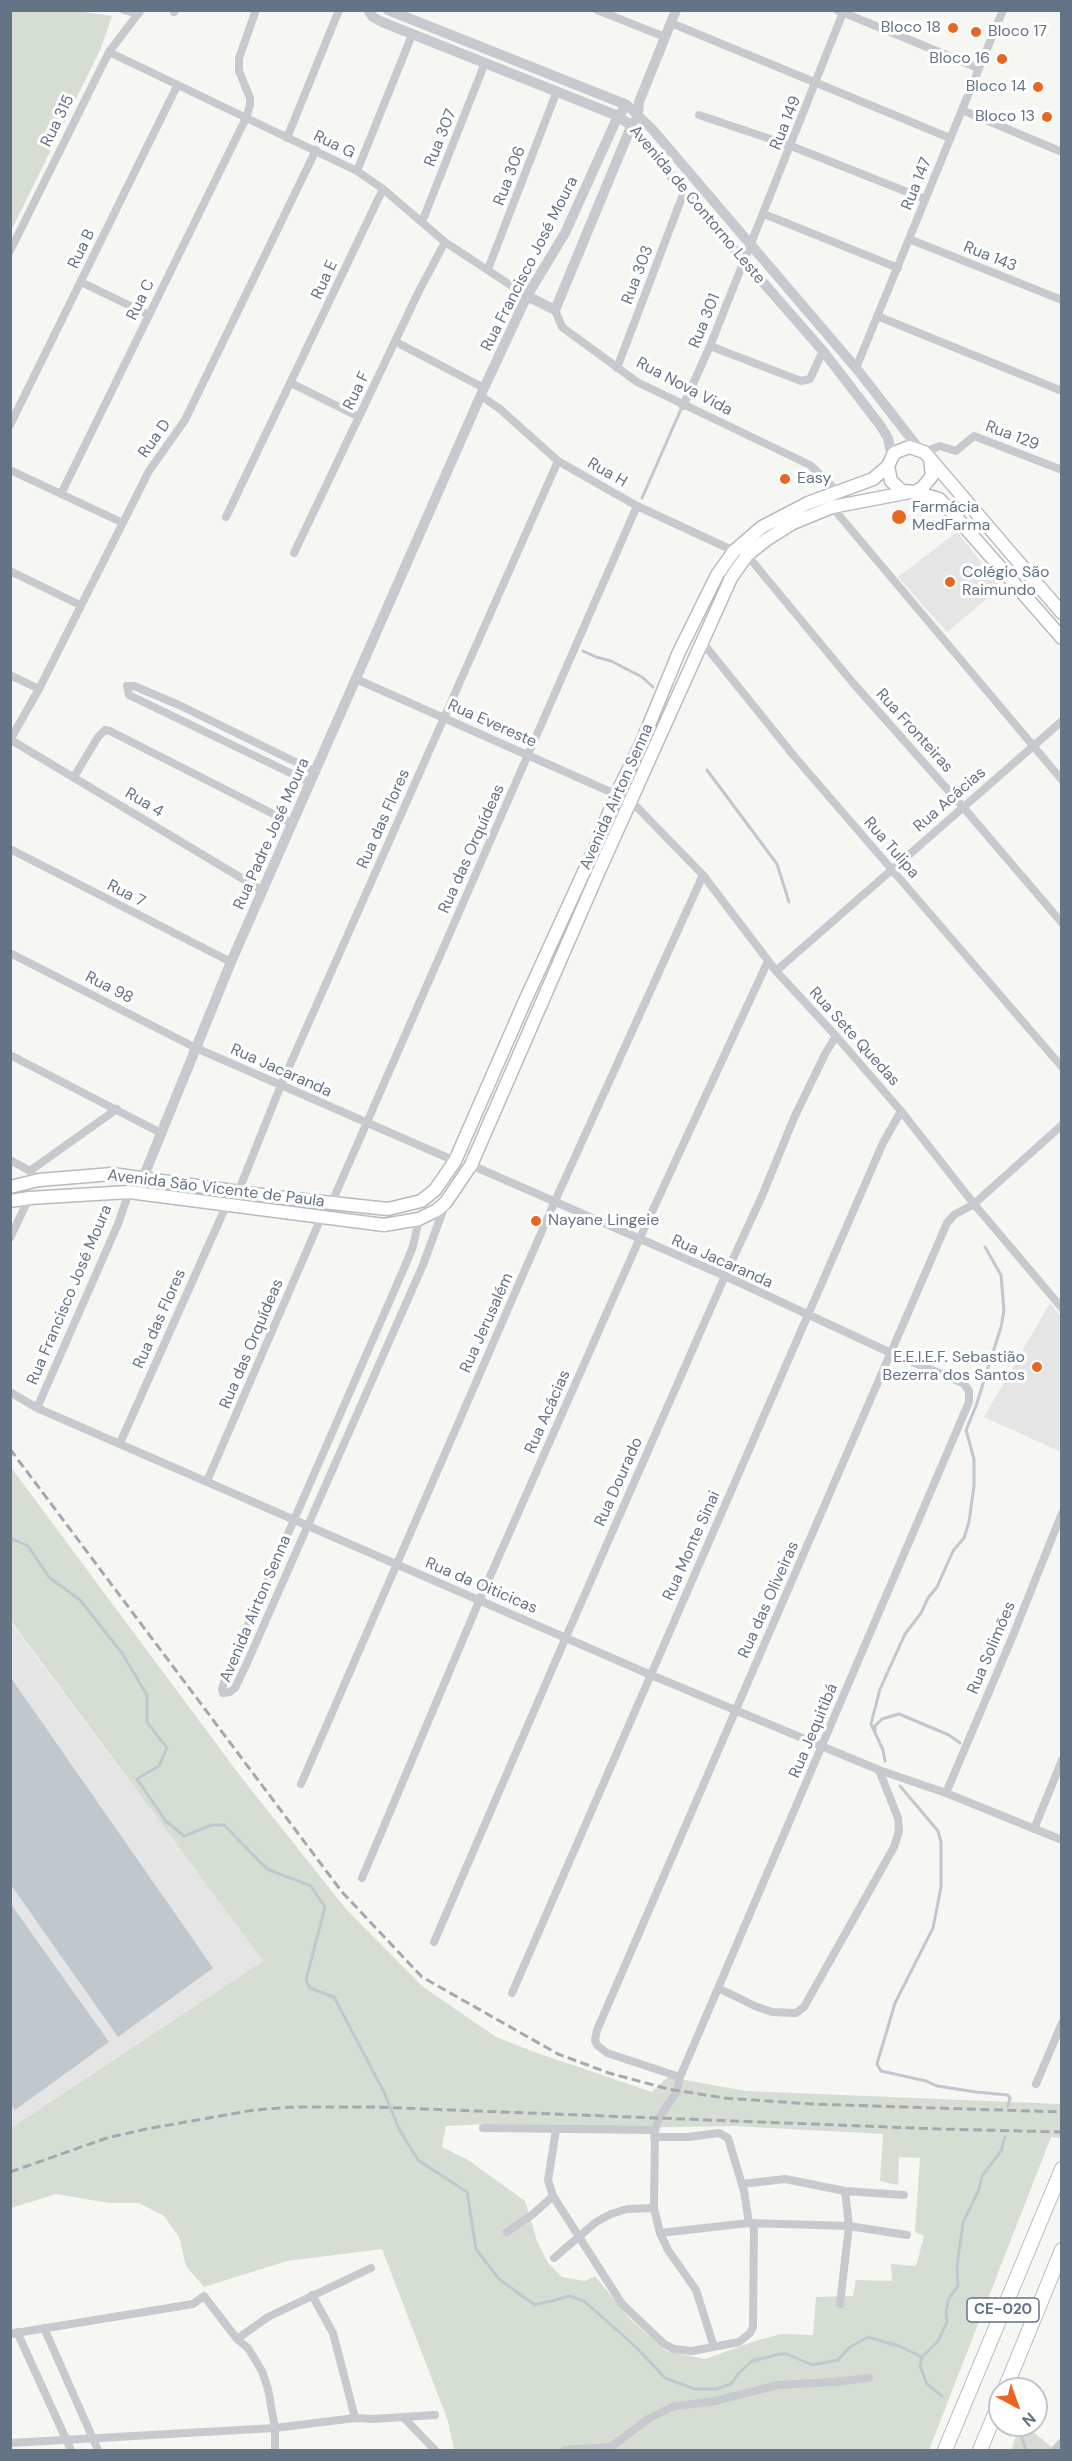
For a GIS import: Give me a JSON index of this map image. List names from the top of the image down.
{
  "streets": {
    "highway": ["CE-020"],
    "main road": ["Avenida de Contorno Leste", "Avenida Airton Senna", "Avenida São Vicente de Paula"],
    "street": [
      "Rua 315",
      "Rua 149",
      "Rua 307",
      "Rua G",
      "Rua 306",
      "Rua 147",
      "Rua B",
      "Rua 143",
      "Rua Francisco José Moura",
      "Rua 303",
      "Rua E",
      "Rua C",
      "Rua 301",
      "Rua Nova Vida",
      "Rua F",
      "Rua 129",
      "Rua D",
      "Rua H",
      "Rua Evereste",
      "Rua Fronteiras",
      "Rua Acácias",
      "Rua 4",
      "Rua das Flores",
      "Rua Padre José Moura",
      "Rua Tulipa",
      "Rua das Orquídeas",
      "Rua 7",
      "Rua 98",
      "Rua Sete Quedas",
      "Rua Jacaranda",
      "Rua Jerusalém",
      "Rua Dourado",
      "Rua Monte Sinai",
      "Rua da Oiticicas",
      "Rua das Oliveiras",
      "Rua Solimões",
      "Rua Jequitibá"
    ]
  },
  "crossings": [
    ["Rua 315", "Rua G"],
    ["Rua 149", "Avenida de Contorno Leste"],
    ["Rua 149", "Rua 301"],
    ["Rua 307", "Rua G"],
    ["Rua 307", "Avenida de Contorno Leste"],
    ["Rua G", "Rua 306"],
    ["Rua G", "Rua B"],
    ["Rua G", "Rua Francisco José Moura"],
    ["Rua G", "Rua E"],
    ["Rua G", "Rua C"],
    ["Rua G", "Rua Nova Vida"],
    ["Rua G", "Rua F"],
    ["Rua G", "Rua D"],
    ["Rua 306", "Avenida de Contorno Leste"],
    ["Rua 147", "Avenida de Contorno Leste"],
    ["Rua 147", "Rua 143"],
    ["Avenida de Contorno Leste", "Rua Francisco José Moura"],
    ["Avenida de Contorno Leste", "Rua 303"],
    ["Avenida de Contorno Leste", "Rua 301"],
    ["Avenida de Contorno Leste", "Rua 129"],
    ["Avenida de Contorno Leste", "Avenida Airton Senna"],
    ["Rua Francisco José Moura", "Rua Nova Vida"],
    ["Rua Francisco José Moura", "Rua H"],
    ["Rua Francisco José Moura", "Rua Padre José Moura"],
    ["Rua Francisco José Moura", "Avenida São Vicente de Paula"],
    ["Rua Francisco José Moura", "Rua da Oiticicas"],
    ["Rua 303", "Rua Nova Vida"],
    ["Rua 301", "Rua Nova Vida"],
    ["Rua Nova Vida", "Avenida Airton Senna"],
    ["Rua F", "Rua H"],
    ["Rua 129", "Avenida Airton Senna"],
    ["Rua D", "Rua 4"],
    ["Rua H", "Avenida Airton Senna"],
    ["Rua H", "Rua das Flores"],
    ["Rua H", "Rua das Orquídeas"],
    ["Rua Evereste", "Avenida Airton Senna"],
    ["Rua Evereste", "Rua das Flores"],
    ["Rua Evereste", "Rua Padre José Moura"],
    ["Rua Evereste", "Rua das Orquídeas"],
    ["Rua Evereste", "Rua Sete Quedas"],
    ["Rua Fronteiras", "Avenida Airton Senna"],
    ["Rua Fronteiras", "Rua Acácias"],
    ["Avenida Airton Senna", "Rua Tulipa"],
    ["Avenida Airton Senna", "Rua Sete Quedas"],
    ["Avenida Airton Senna", "Rua Jacaranda"],
    ["Avenida Airton Senna", "Avenida São Vicente de Paula"],
    ["Avenida Airton Senna", "Rua da Oiticicas"],
    ["Rua Acácias", "Rua Tulipa"],
    ["Rua Acácias", "Rua Sete Quedas"],
    ["Rua Acácias", "Rua Jacaranda"],
    ["Rua Acácias", "Rua da Oiticicas"],
    ["Rua 4", "Rua Padre José Moura"],
    ["Rua das Flores", "Rua Jacaranda"],
    ["Rua das Flores", "Avenida São Vicente de Paula"],
    ["Rua das Flores", "Rua da Oiticicas"],
    ["Rua Padre José Moura", "Rua 7"],
    ["Rua Padre José Moura", "Rua 98"],
    ["Rua Padre José Moura", "Rua Jacaranda"],
    ["Rua Padre José Moura", "Avenida São Vicente de Paula"],
    ["Rua das Orquídeas", "Rua Jacaranda"],
    ["Rua das Orquídeas", "Avenida São Vicente de Paula"],
    ["Rua das Orquídeas", "Rua da Oiticicas"],
    ["Rua 98", "Rua Jacaranda"],
    ["Rua Sete Quedas", "Rua Jerusalém"],
    ["Rua Sete Quedas", "Rua Dourado"],
    ["Rua Sete Quedas", "Rua Monte Sinai"],
    ["Rua Sete Quedas", "Rua das Oliveiras"],
    ["Rua Jacaranda", "Rua Jerusalém"],
    ["Rua Jacaranda", "Rua Dourado"],
    ["Rua Jacaranda", "Rua Monte Sinai"],
    ["Rua Jacaranda", "Rua das Oliveiras"],
    ["Rua Jacaranda", "Rua Jequitibá"],
    ["Rua Jerusalém", "Rua da Oiticicas"],
    ["Rua Dourado", "Rua da Oiticicas"],
    ["Rua Monte Sinai", "Rua da Oiticicas"],
    ["Rua da Oiticicas", "Rua das Oliveiras"],
    ["Rua da Oiticicas", "Rua Solimões"],
    ["Rua da Oiticicas", "Rua Jequitibá"],
    ["Rua das Oliveiras", "Rua Jequitibá"]
  ],
  "places": [
    "Bloco 18",
    "Bloco 17",
    "Bloco 16",
    "Bloco 14",
    "Bloco 13",
    "Easy",
    "Farmácia MedFarma",
    "Colégio São Raimundo",
    "Nayane Lingeie",
    "E.E.I.E.F. Sebastião Bezerra dos Santos"
  ],
  "north": "bottom right"
}
